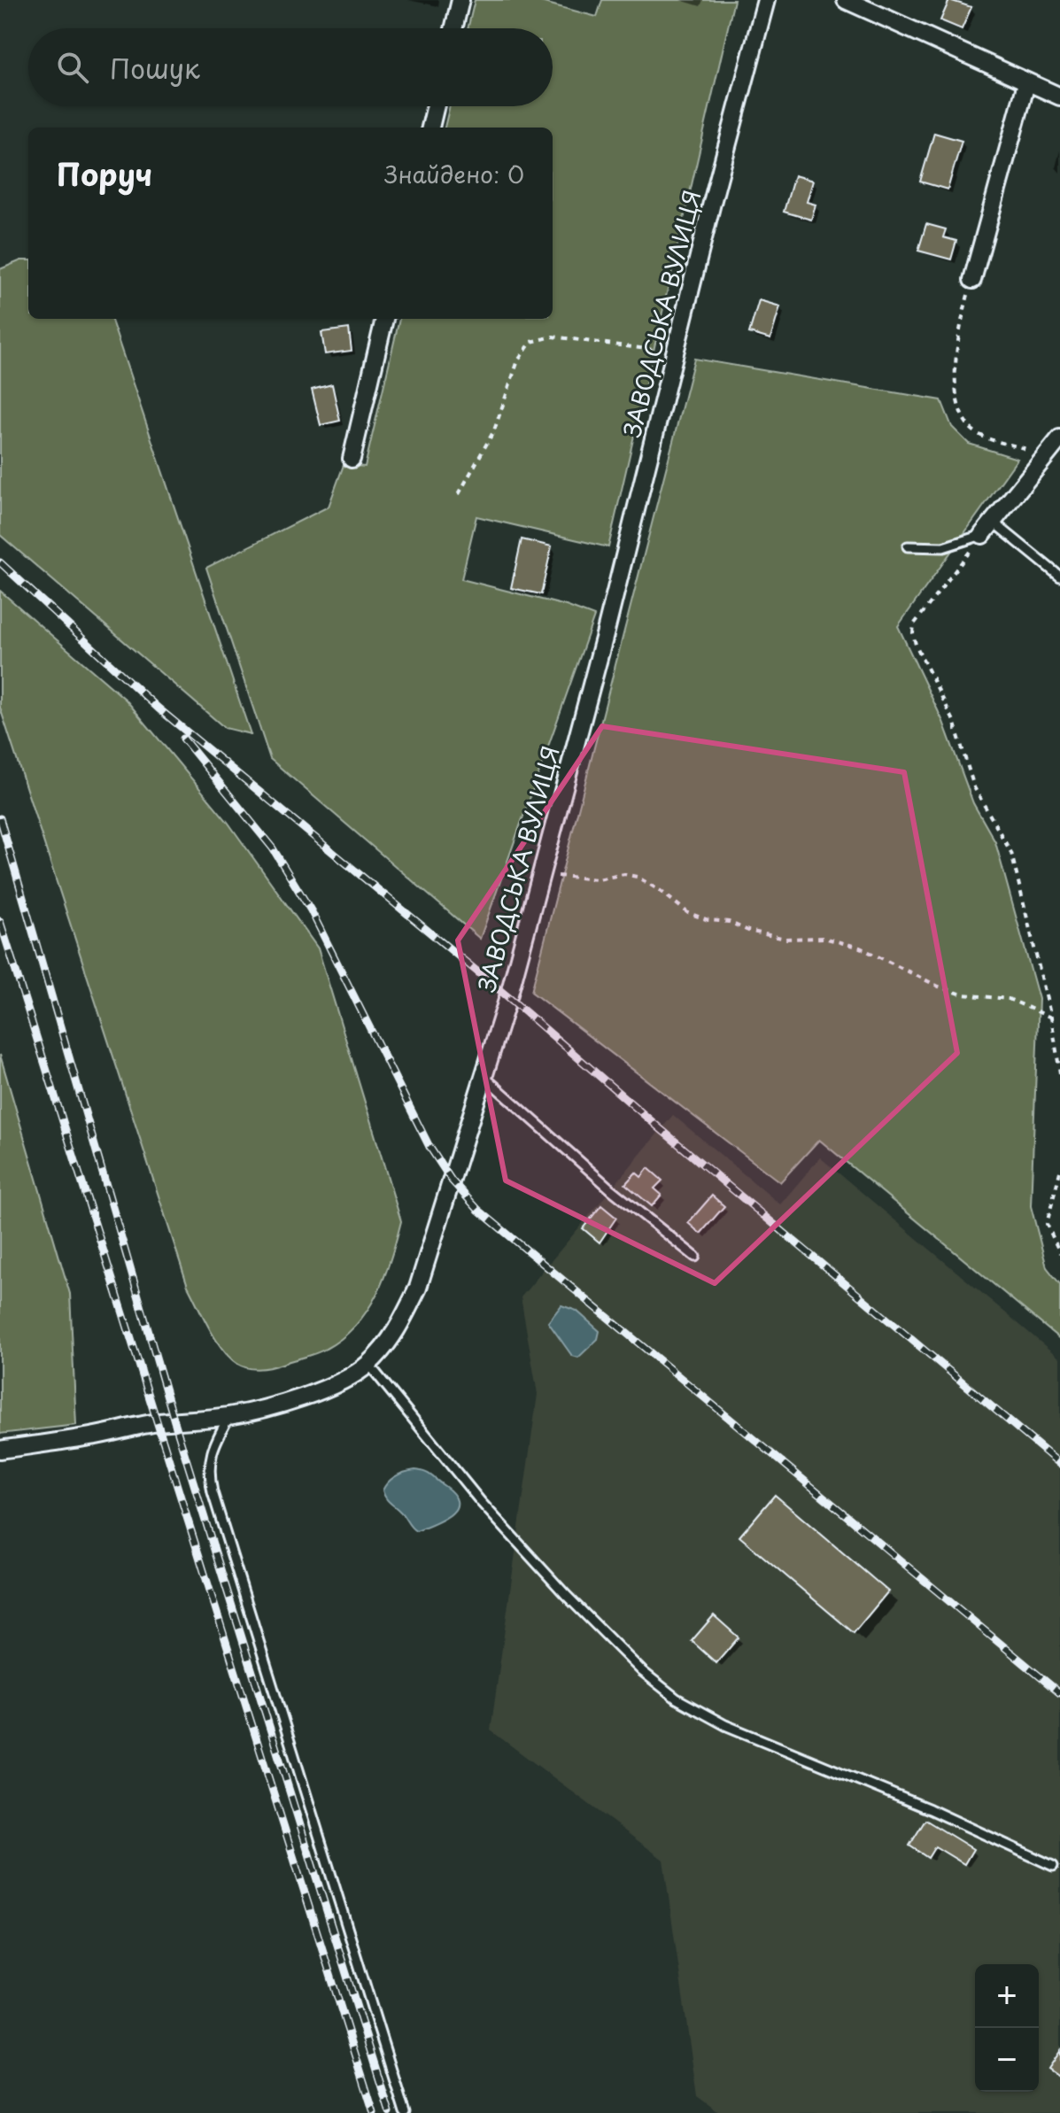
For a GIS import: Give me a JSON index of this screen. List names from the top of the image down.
{
  "streets": {
    "street": ["ЗАВОДСЬКА ВУЛИЦЯ"]
  },
  "page": {
    "search": "Пошук",
    "heading": ["Поруч", "Знайдено: 0"],
    "map_buttons": ["+", "−"]
  }
}
